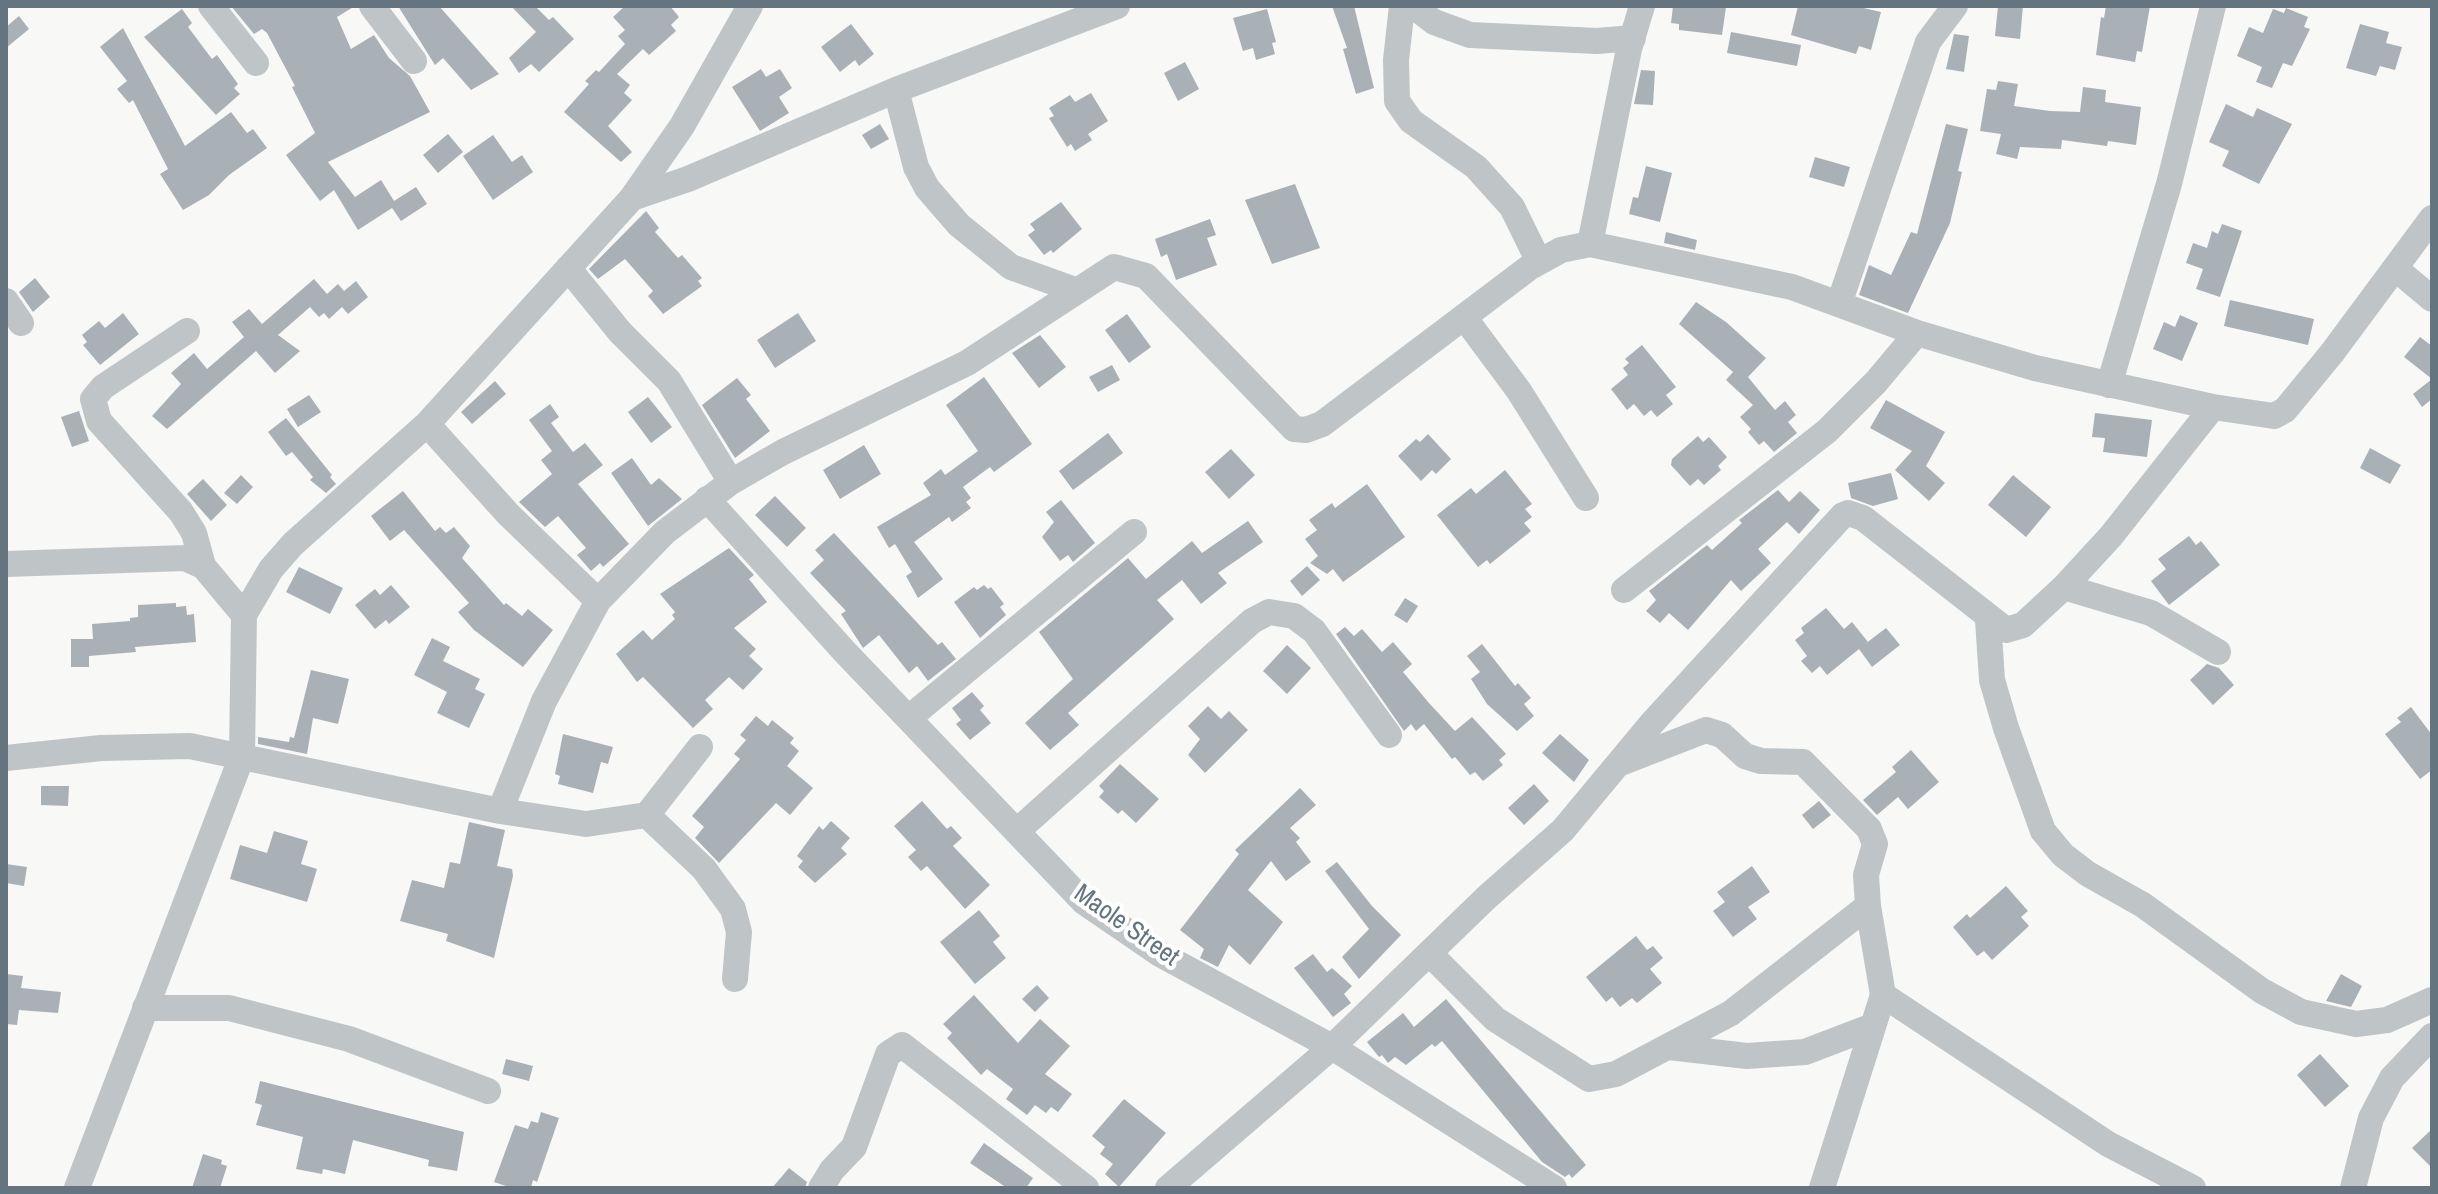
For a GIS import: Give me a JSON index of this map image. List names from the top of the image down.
{
  "streets": {
    "street": ["Maole Street"]
  }
}
